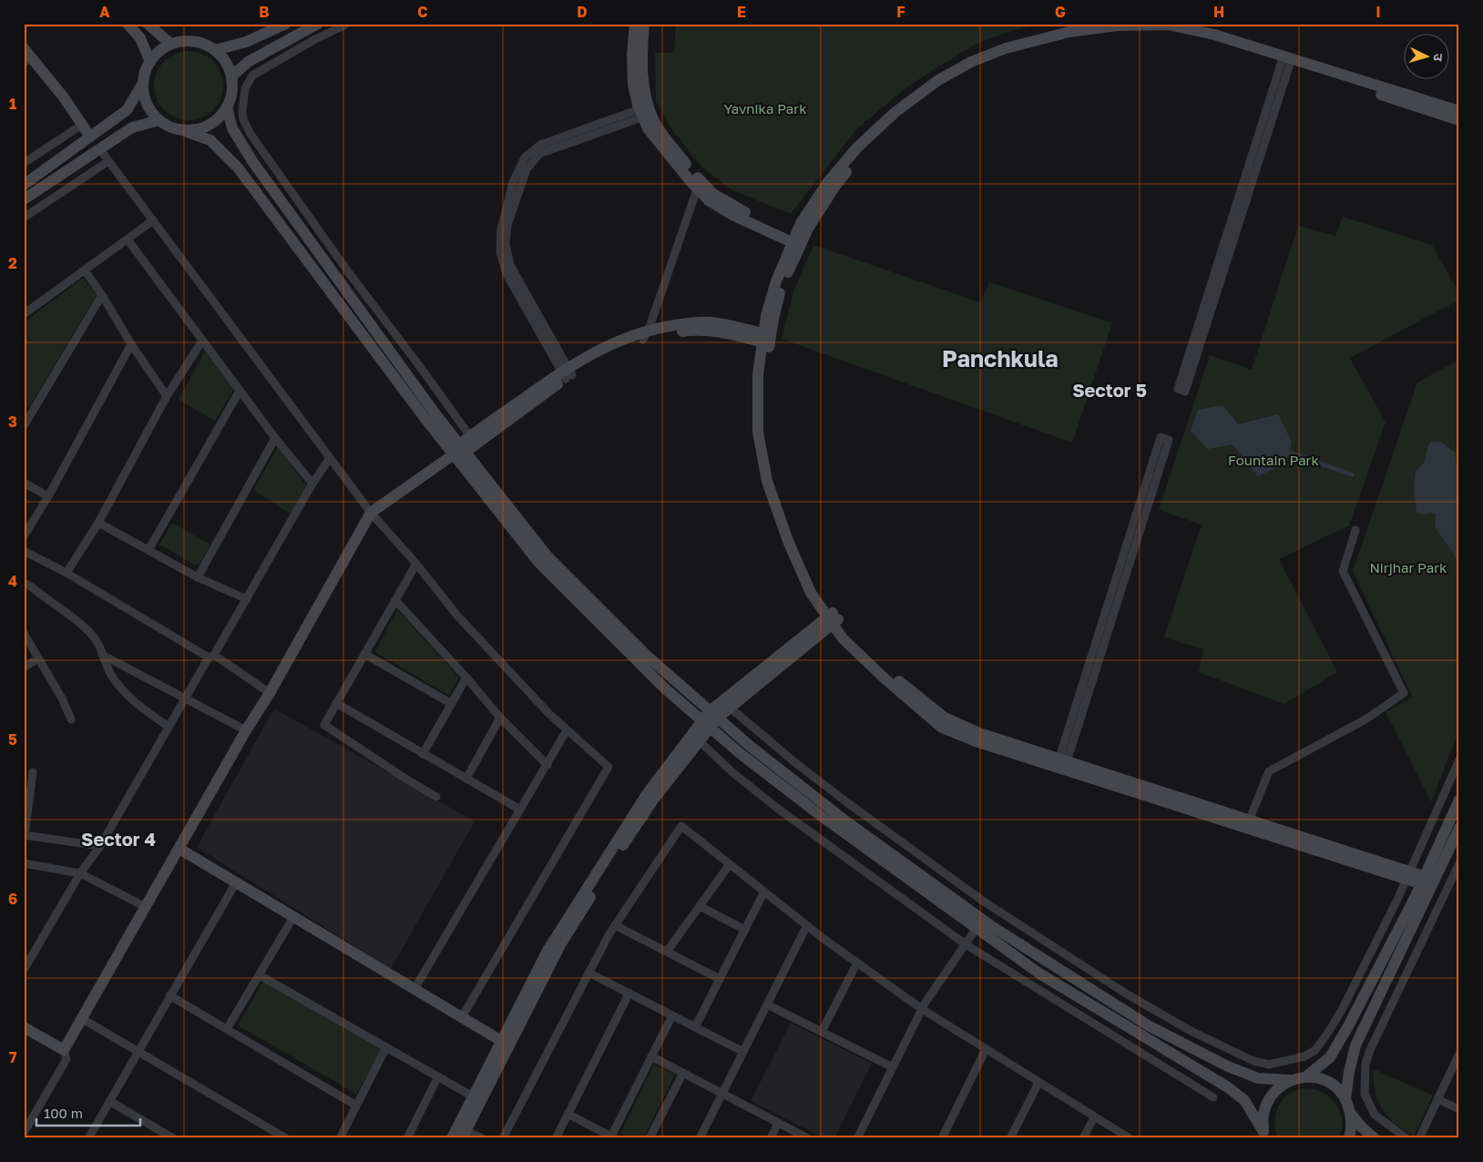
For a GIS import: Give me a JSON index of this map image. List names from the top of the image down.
{
  "districts": ["Panchkula", "Sector 5", "Sector 4"],
  "parks": ["Yavnika Park", "Fountain Park", "Nirjhar Park"],
  "scale_bar": "100 m",
  "north": "right",
  "grid": {
    "columns": [
      "A",
      "B",
      "C",
      "D",
      "E",
      "F",
      "G",
      "H",
      "I"
    ],
    "rows": [
      "1",
      "2",
      "3",
      "4",
      "5",
      "6",
      "7"
    ]
  }
}
